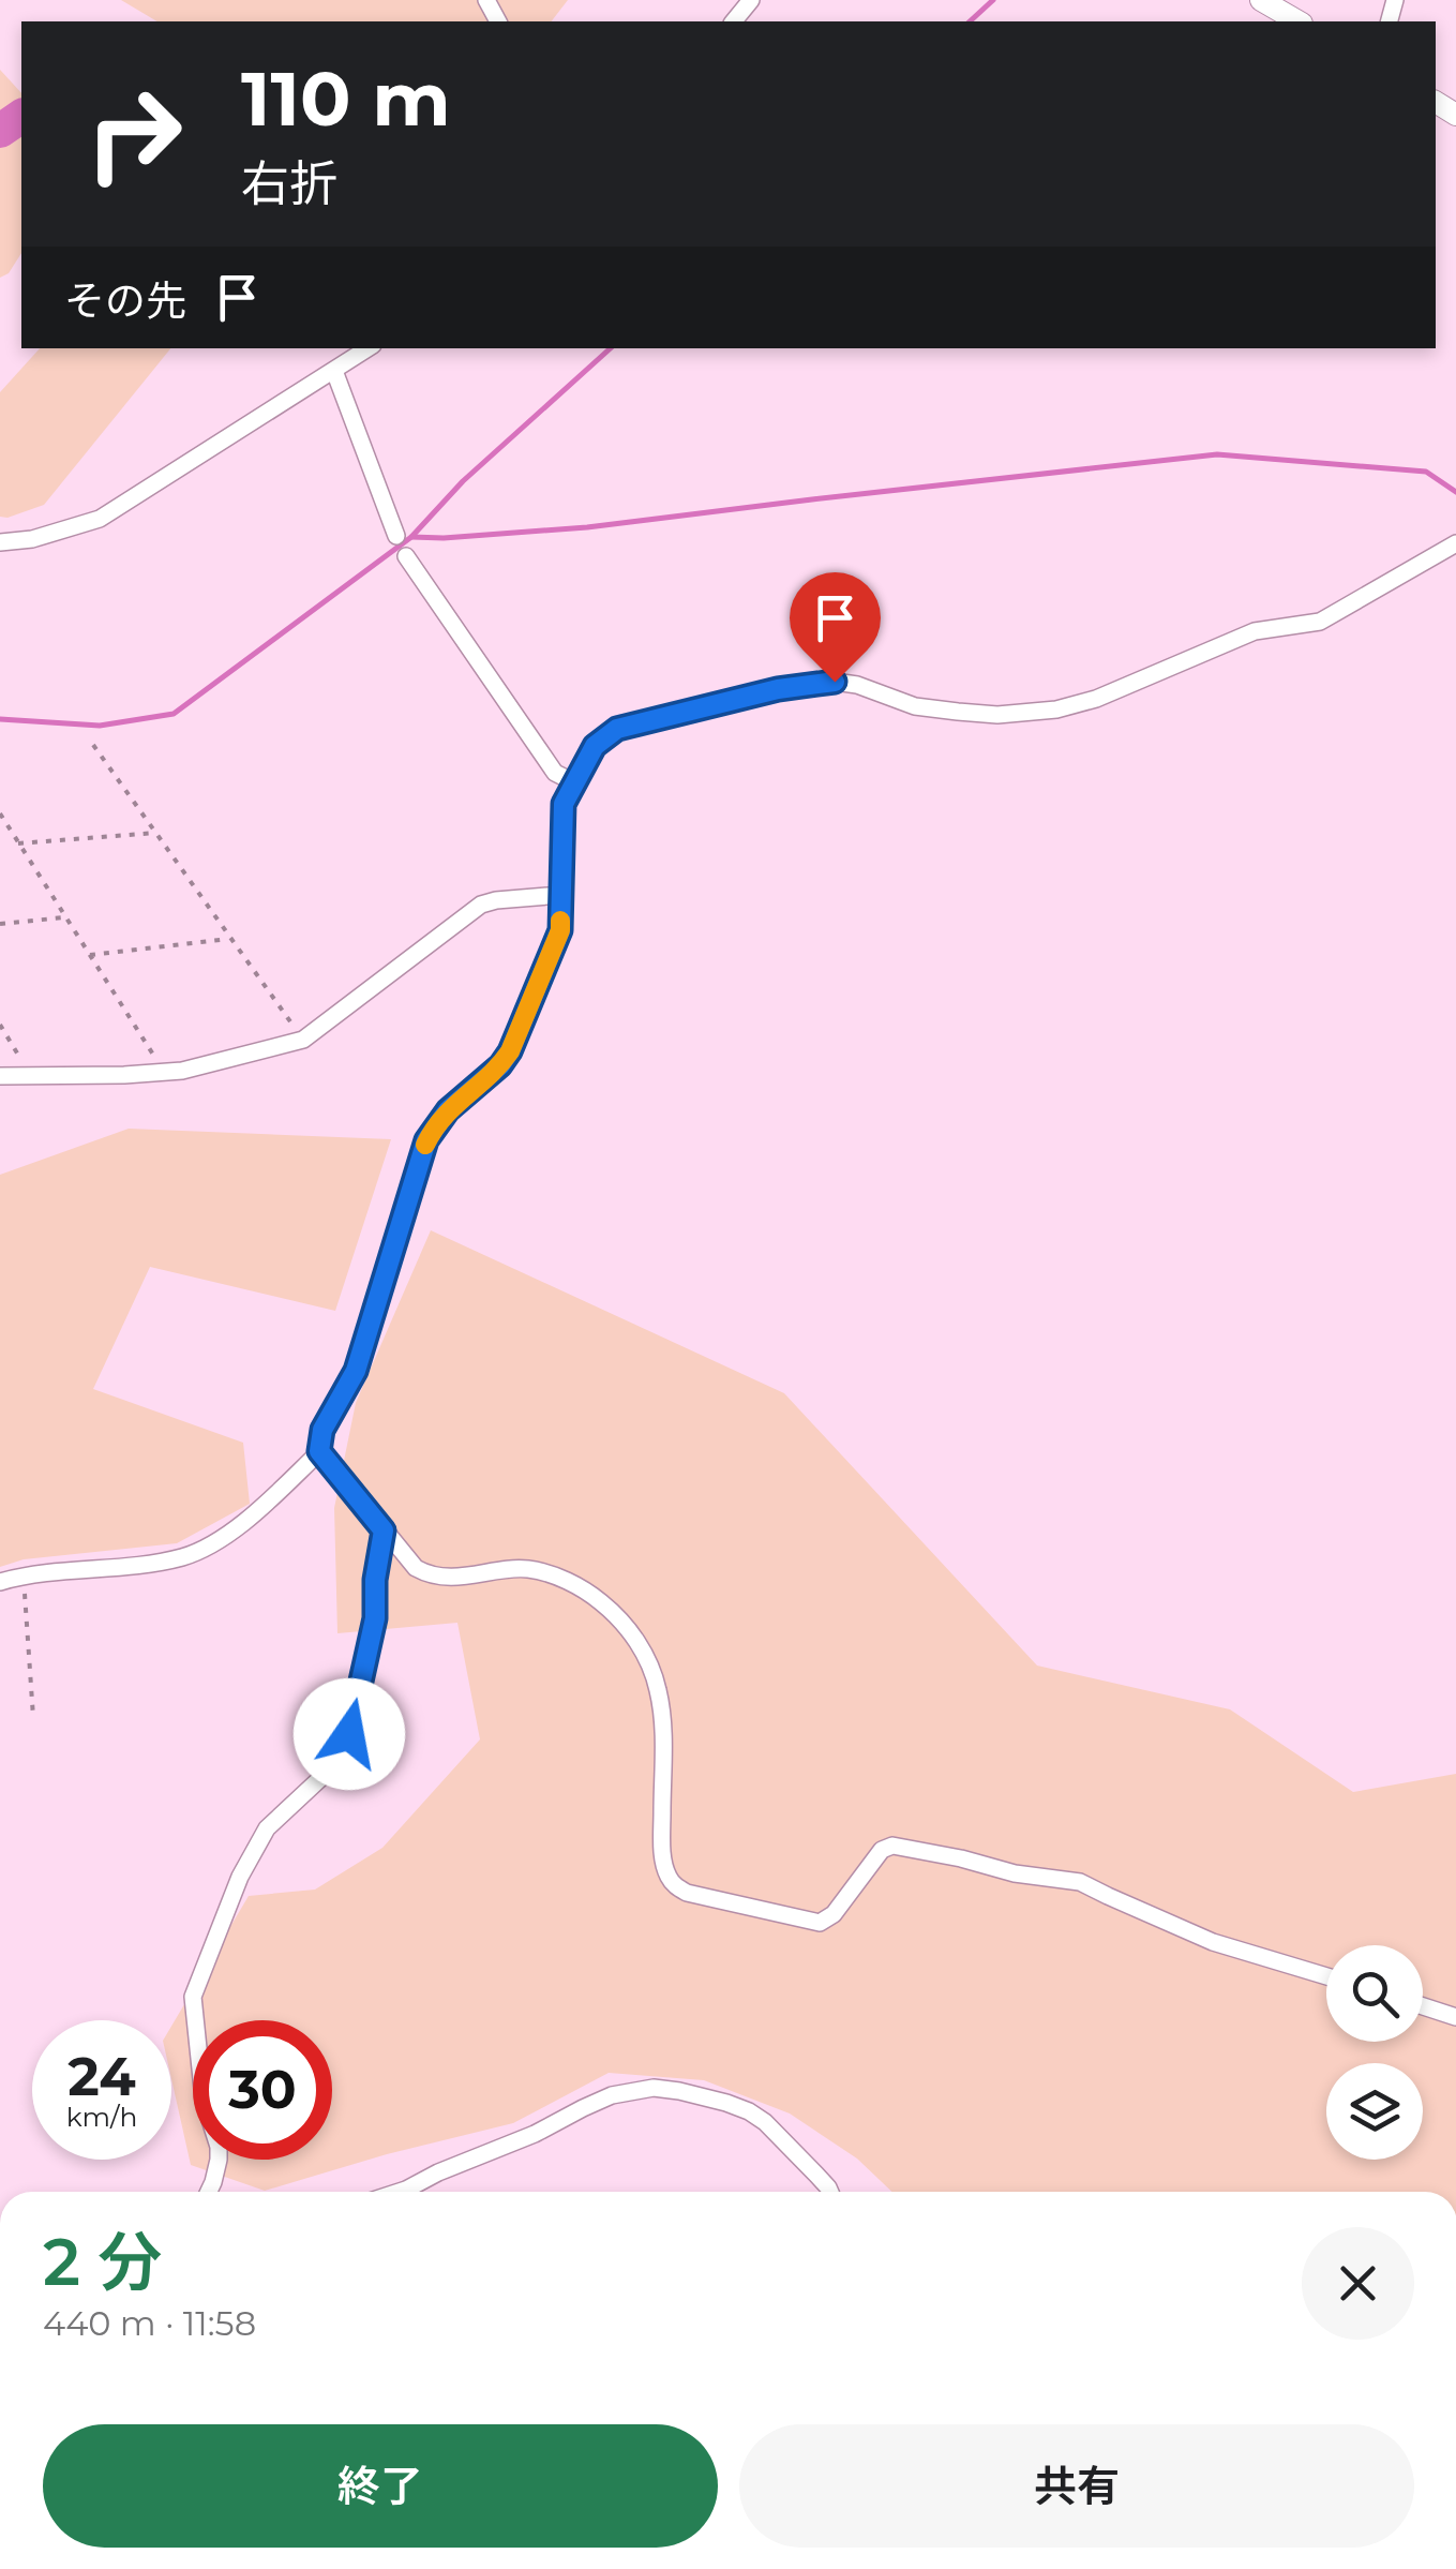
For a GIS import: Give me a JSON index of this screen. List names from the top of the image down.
{
  "page": {
    "turn": ["110 m", "右折"],
    "then": "その先",
    "speed": "24 km/h",
    "limit": "30",
    "heading": ["2 分", "440 m · 11:58"],
    "buttons": ["終了", "共有"]
  }
}
